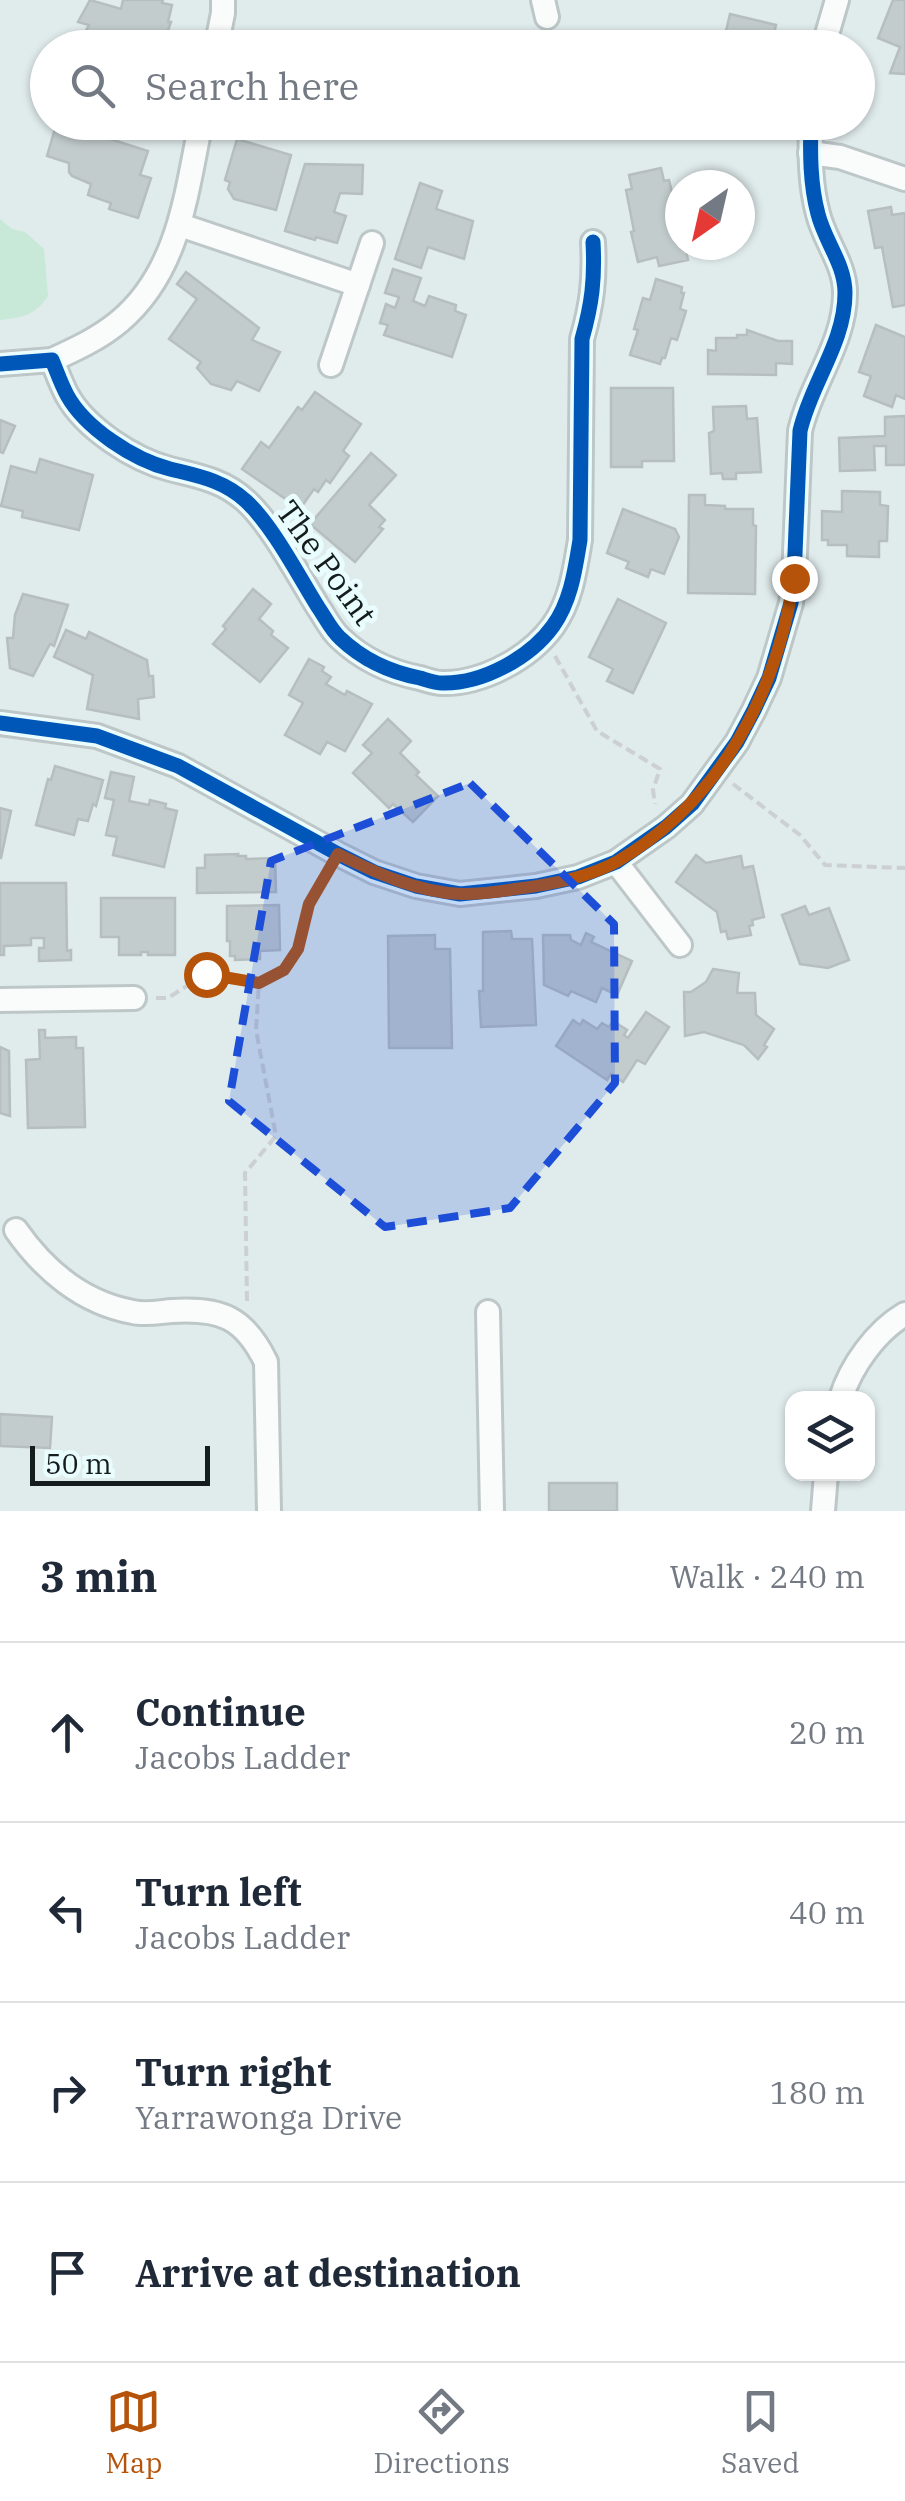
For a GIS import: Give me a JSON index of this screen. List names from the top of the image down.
{
  "streets": {
    "street": ["The Point"]
  },
  "scale_bar": "50 m",
  "north": "bottom left",
  "page": {
    "search": "Search here",
    "scale": "50 m",
    "heading": ["3 min", "Walk · 240 m"],
    "list": [
      ["Continue", "Jacobs Ladder", "20 m"],
      ["Turn left", "Jacobs Ladder", "40 m"],
      ["Turn right", "Yarrawonga Drive", "180 m"],
      "Arrive at destination"
    ],
    "nav": ["Map", "Directions", "Saved"]
  }
}
